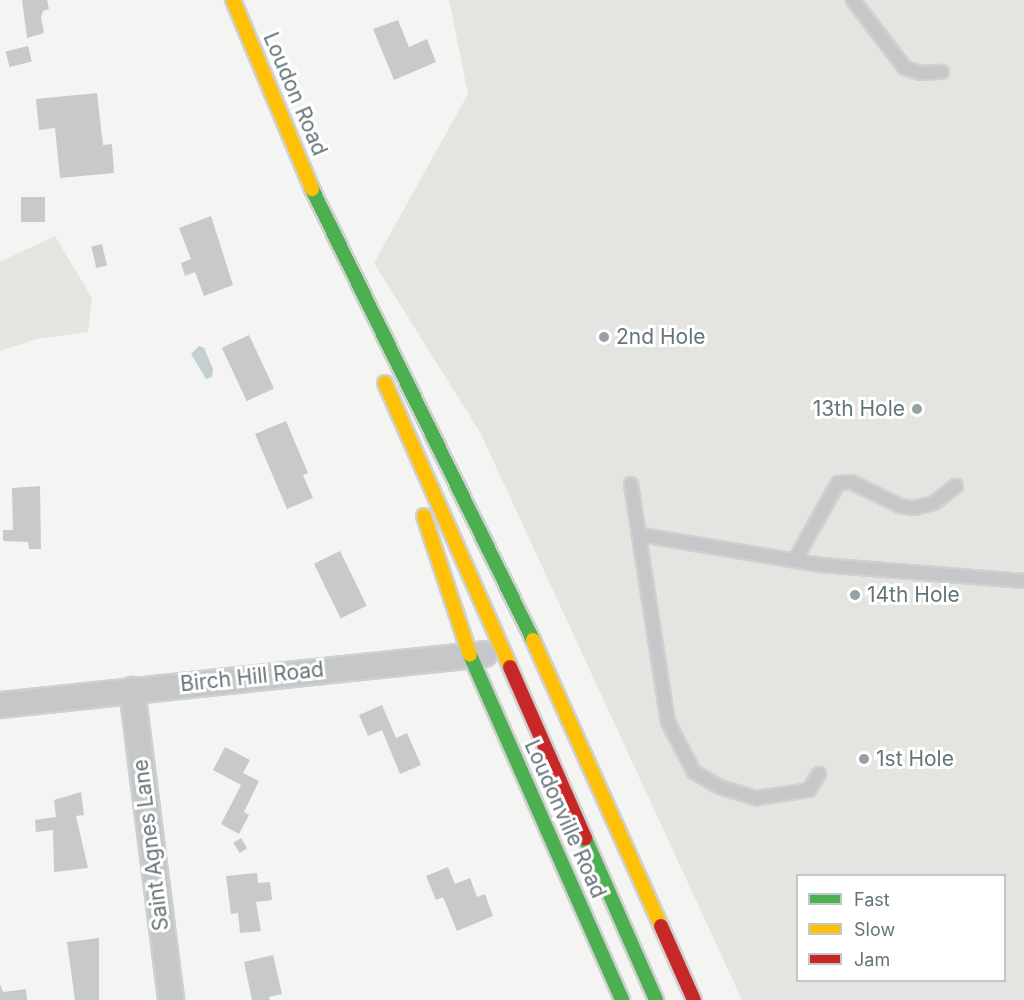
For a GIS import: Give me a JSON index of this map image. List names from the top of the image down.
{
  "streets": {
    "main road": ["Loudon Road", "Loudonville Road"],
    "street": ["Birch Hill Road", "Saint Agnes Lane"]
  },
  "crossings": [
    ["Birch Hill Road", "Loudonville Road"],
    ["Birch Hill Road", "Saint Agnes Lane"]
  ],
  "places": [
    "2nd Hole",
    "13th Hole",
    "14th Hole",
    "1st Hole"
  ],
  "legend": ["Fast", "Slow", "Jam"]
}
